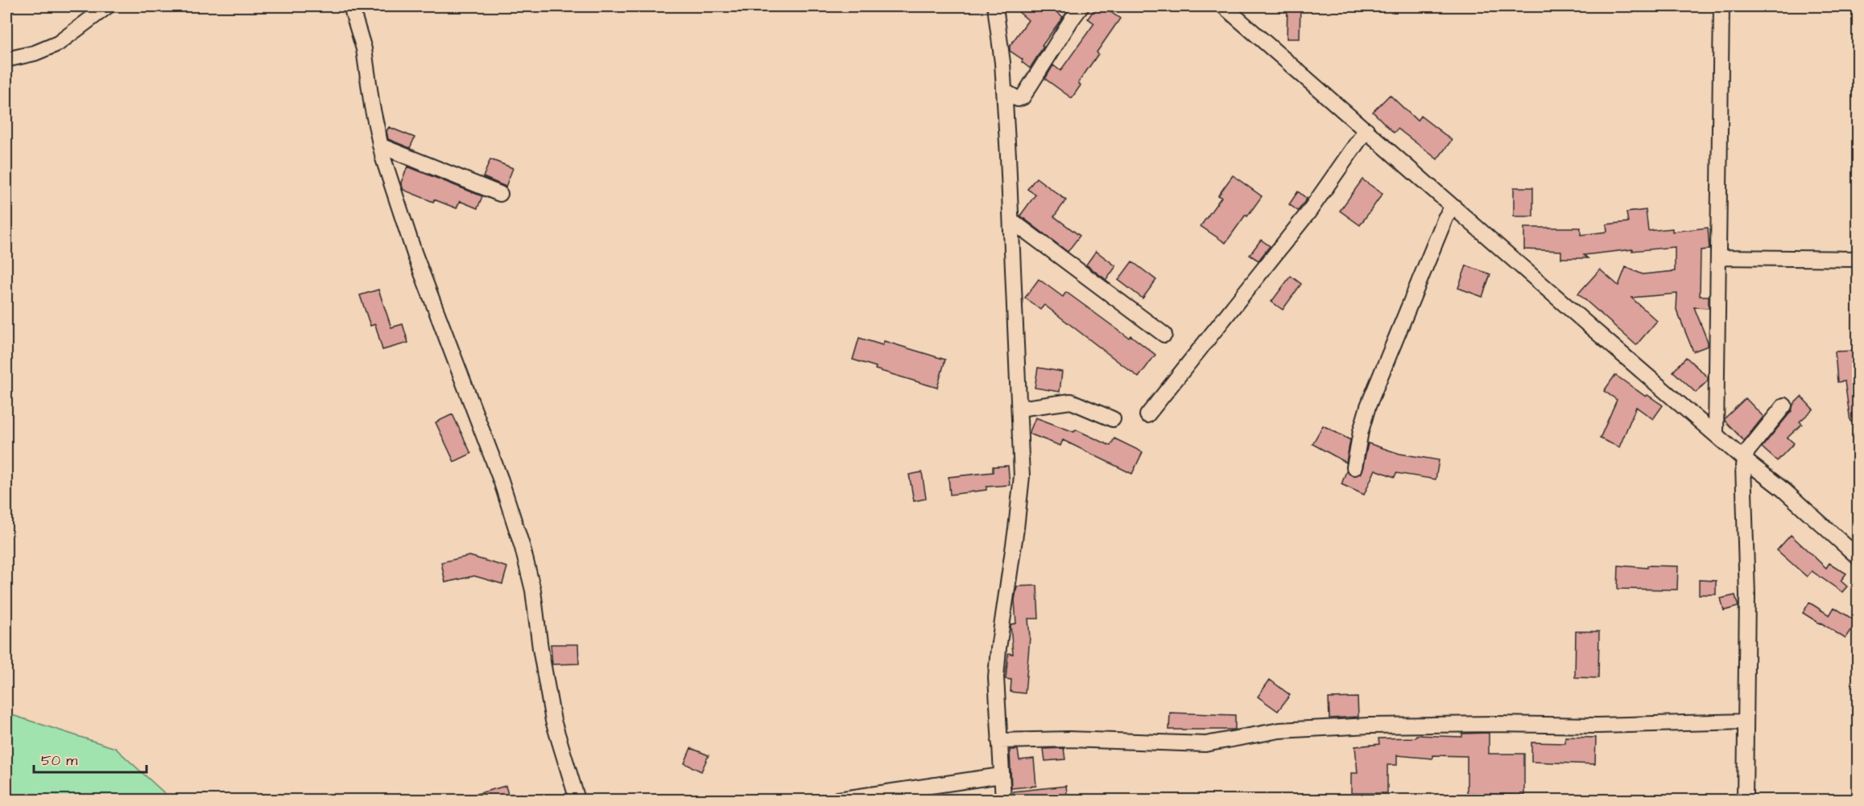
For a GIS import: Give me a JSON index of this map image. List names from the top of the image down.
{
  "scale_bar": "50 m"
}
